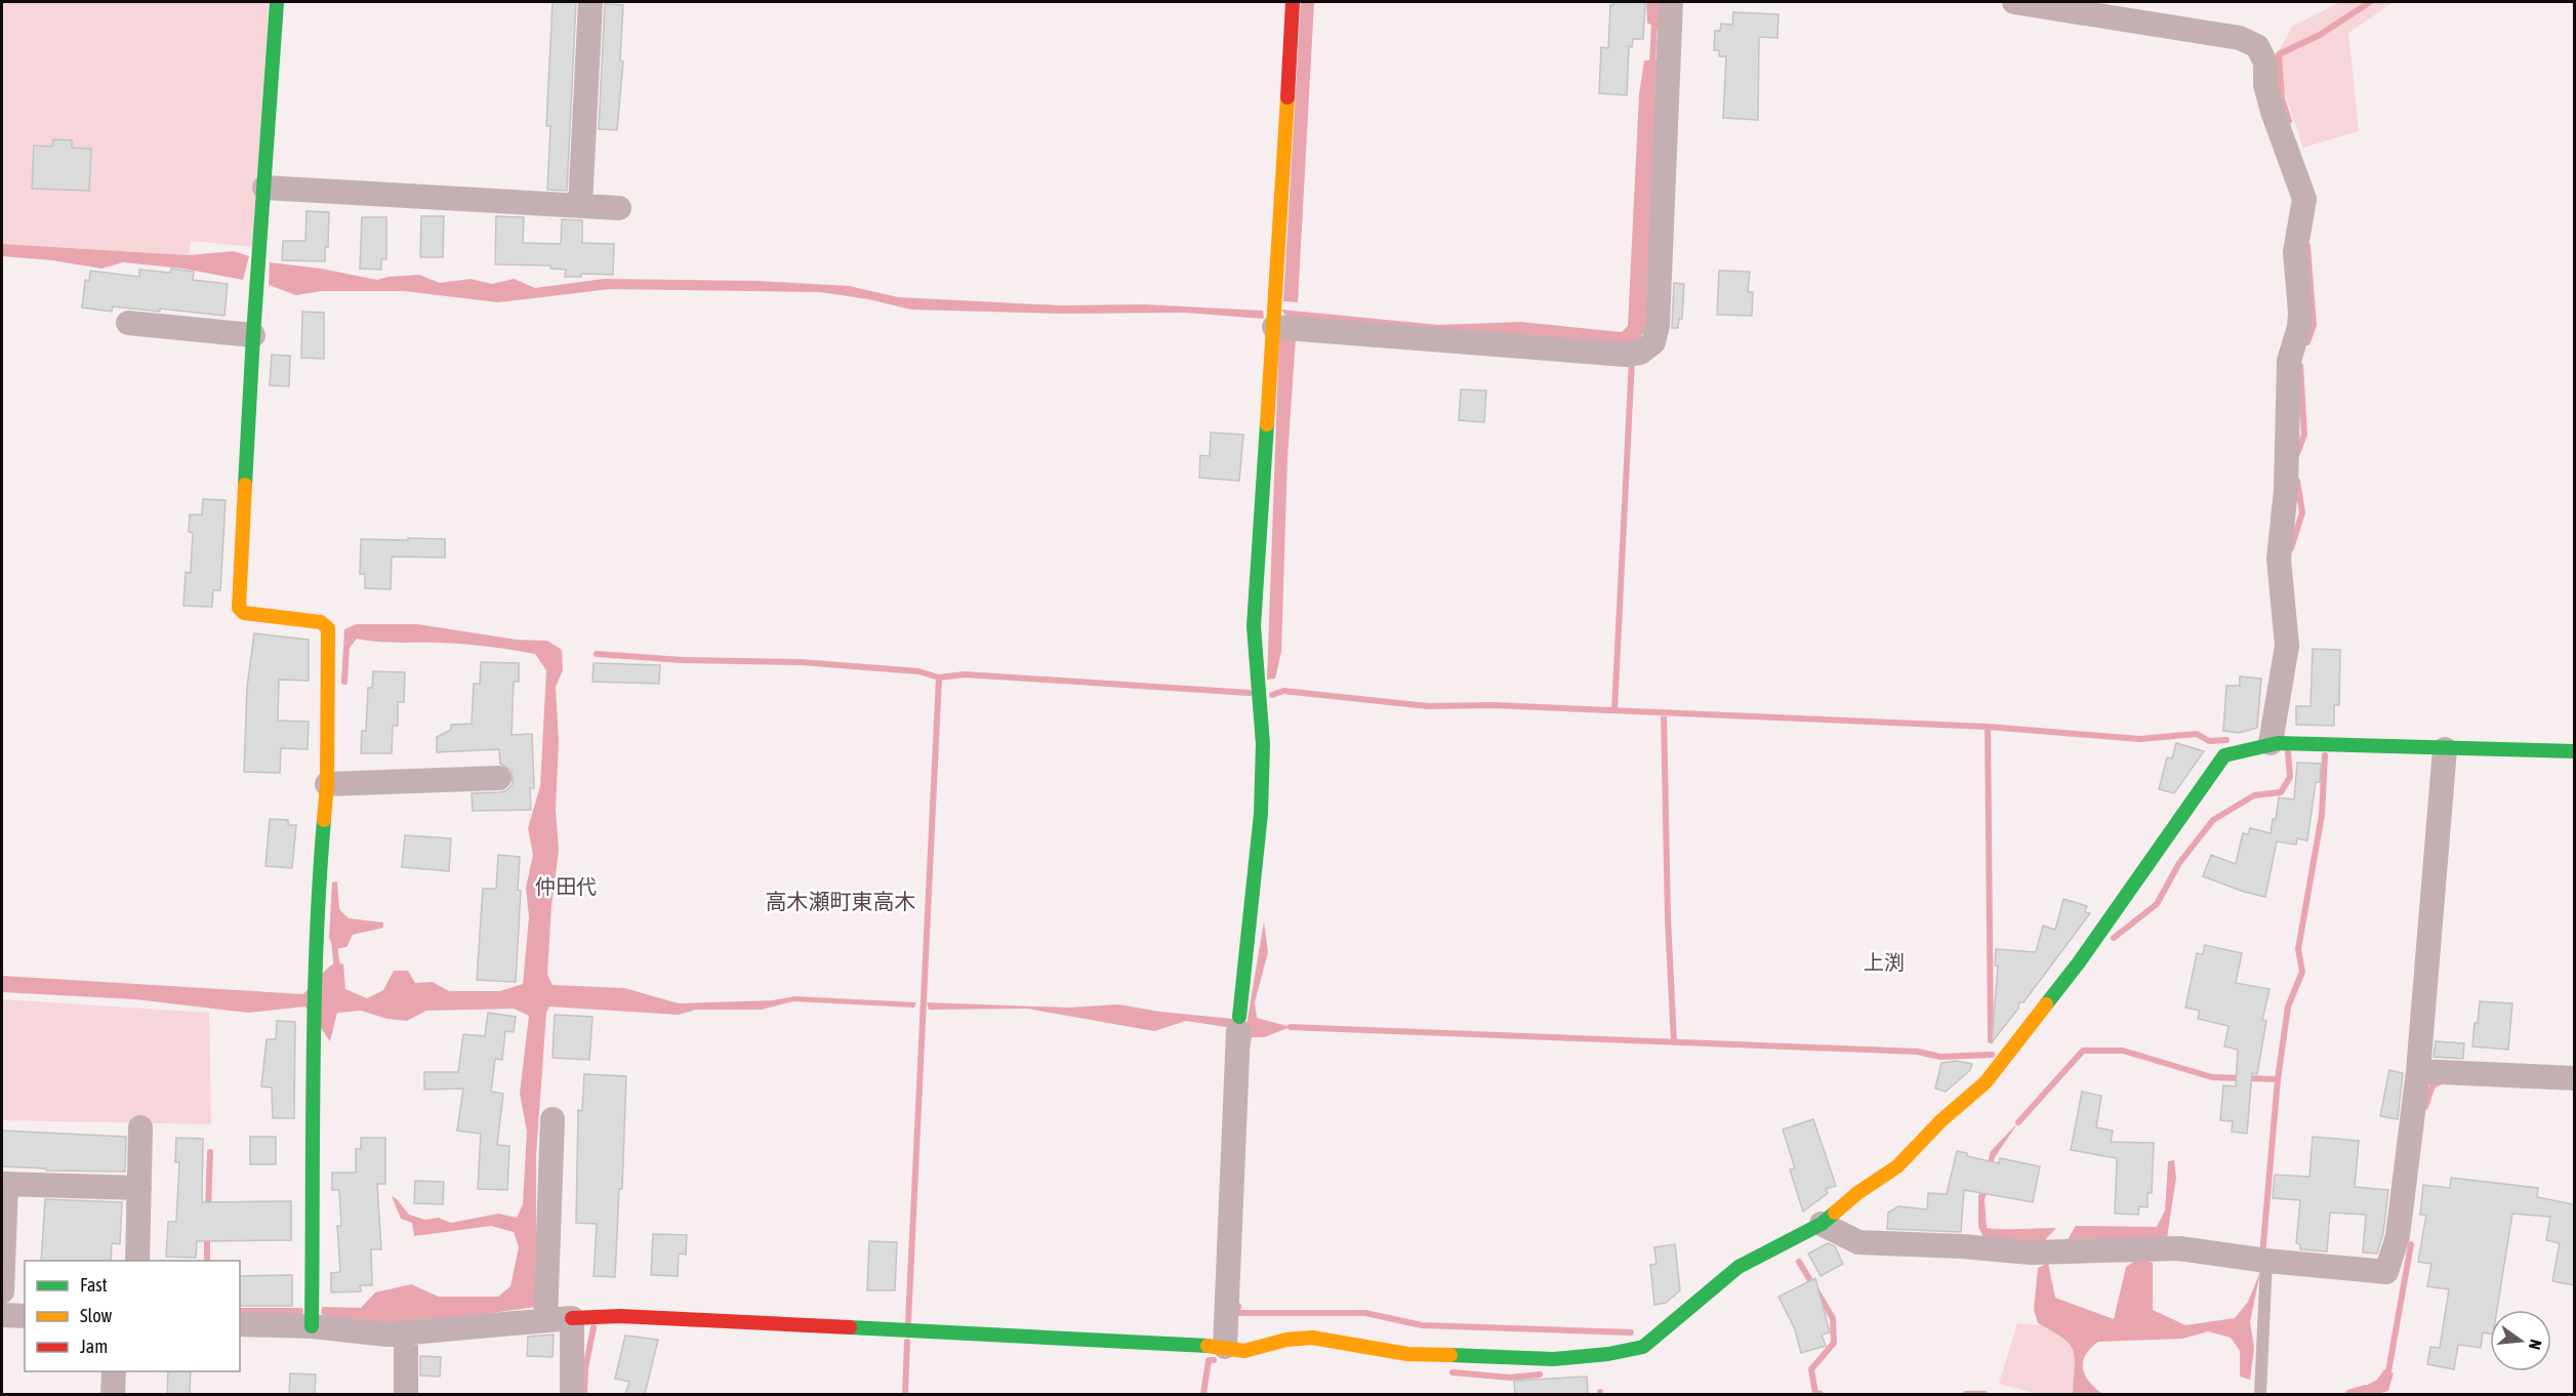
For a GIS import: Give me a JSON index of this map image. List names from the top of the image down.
{
  "districts": ["仲田代", "高木瀬町東高木", "上渕"],
  "legend": ["Fast", "Slow", "Jam"],
  "north": "right"
}
